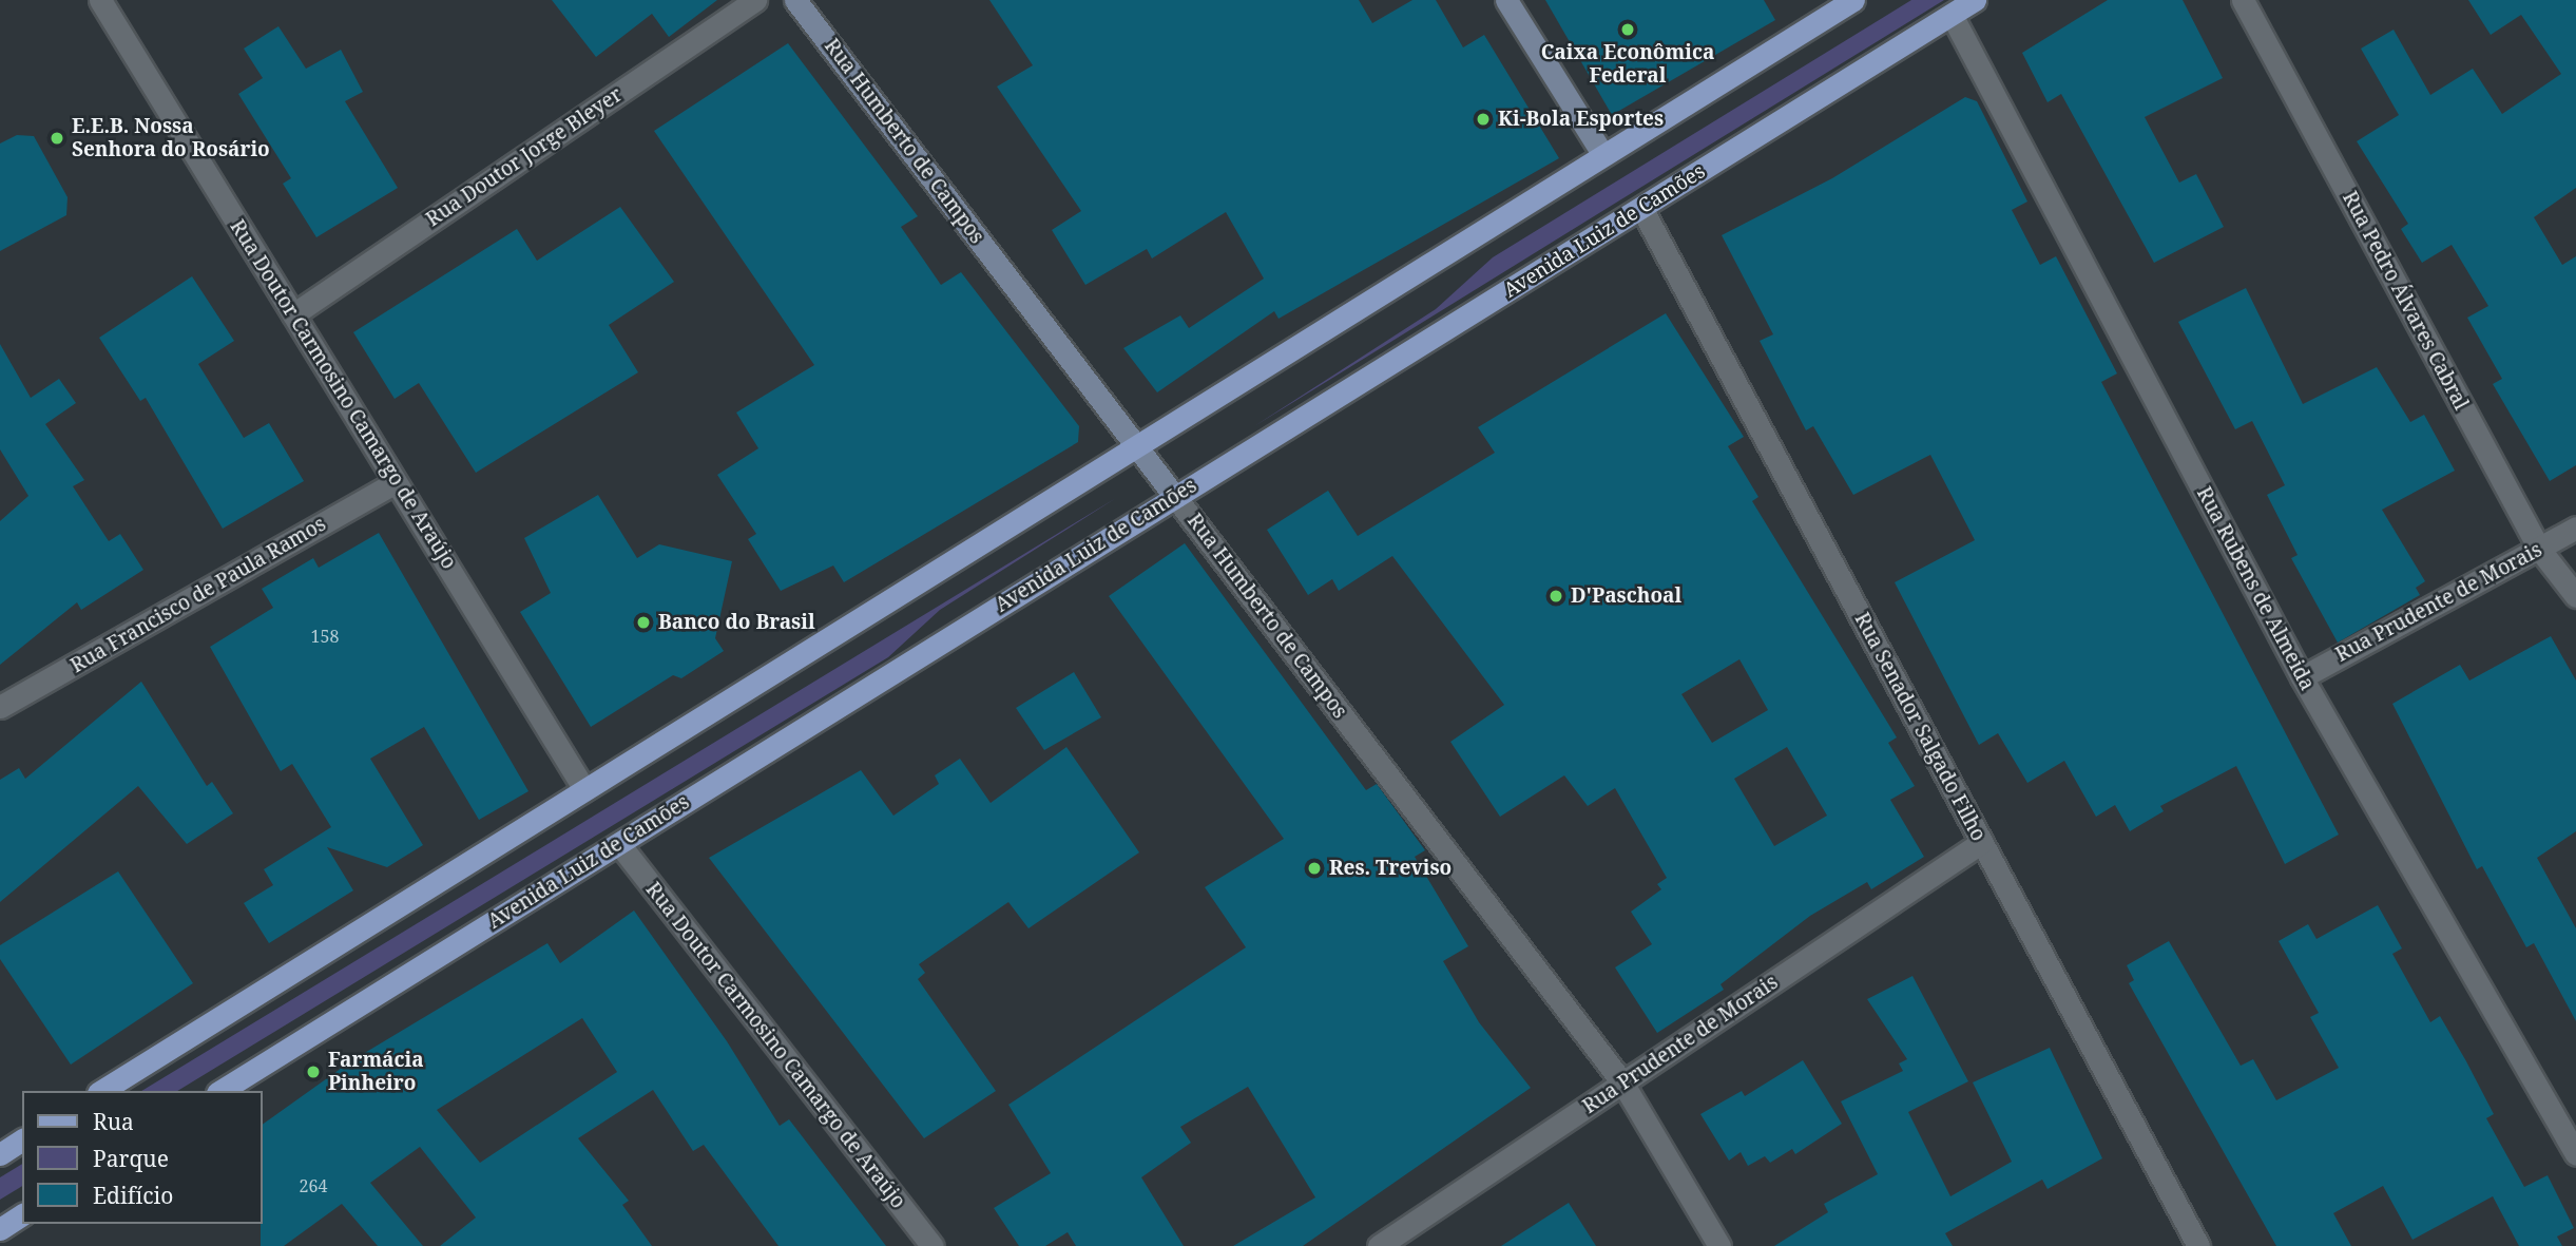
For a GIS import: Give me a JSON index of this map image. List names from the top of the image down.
{
  "streets": {
    "main road": ["Rua Humberto de Campos", "Avenida Luiz de Camões"],
    "street": [
      "Rua Doutor Jorge Bleyer",
      "Rua Pedro Álvares Cabral",
      "Rua Doutor Carmosino Camargo de Araújo",
      "Rua Rubens de Almeida",
      "Rua Francisco de Paula Ramos",
      "Rua Prudente de Morais",
      "Rua Senador Salgado Filho"
    ]
  },
  "crossings": [
    ["Rua Humberto de Campos", "Avenida Luiz de Camões"],
    ["Rua Humberto de Campos", "Rua Prudente de Morais"],
    ["Rua Doutor Jorge Bleyer", "Rua Doutor Carmosino Camargo de Araújo"],
    ["Avenida Luiz de Camões", "Rua Doutor Carmosino Camargo de Araújo"],
    ["Avenida Luiz de Camões", "Rua Rubens de Almeida"],
    ["Avenida Luiz de Camões", "Rua Senador Salgado Filho"],
    ["Rua Pedro Álvares Cabral", "Rua Prudente de Morais"],
    ["Rua Doutor Carmosino Camargo de Araújo", "Rua Francisco de Paula Ramos"],
    ["Rua Rubens de Almeida", "Rua Prudente de Morais"],
    ["Rua Prudente de Morais", "Rua Senador Salgado Filho"]
  ],
  "places": [
    "Caixa Econômica Federal",
    "Ki-Bola Esportes",
    "E.E.B. Nossa Senhora do Rosário",
    "D'Paschoal",
    "Banco do Brasil",
    "Res. Treviso",
    "Farmácia Pinheiro"
  ],
  "house_numbers": ["158", "264"],
  "legend": ["Rua", "Parque", "Edifício"]
}
